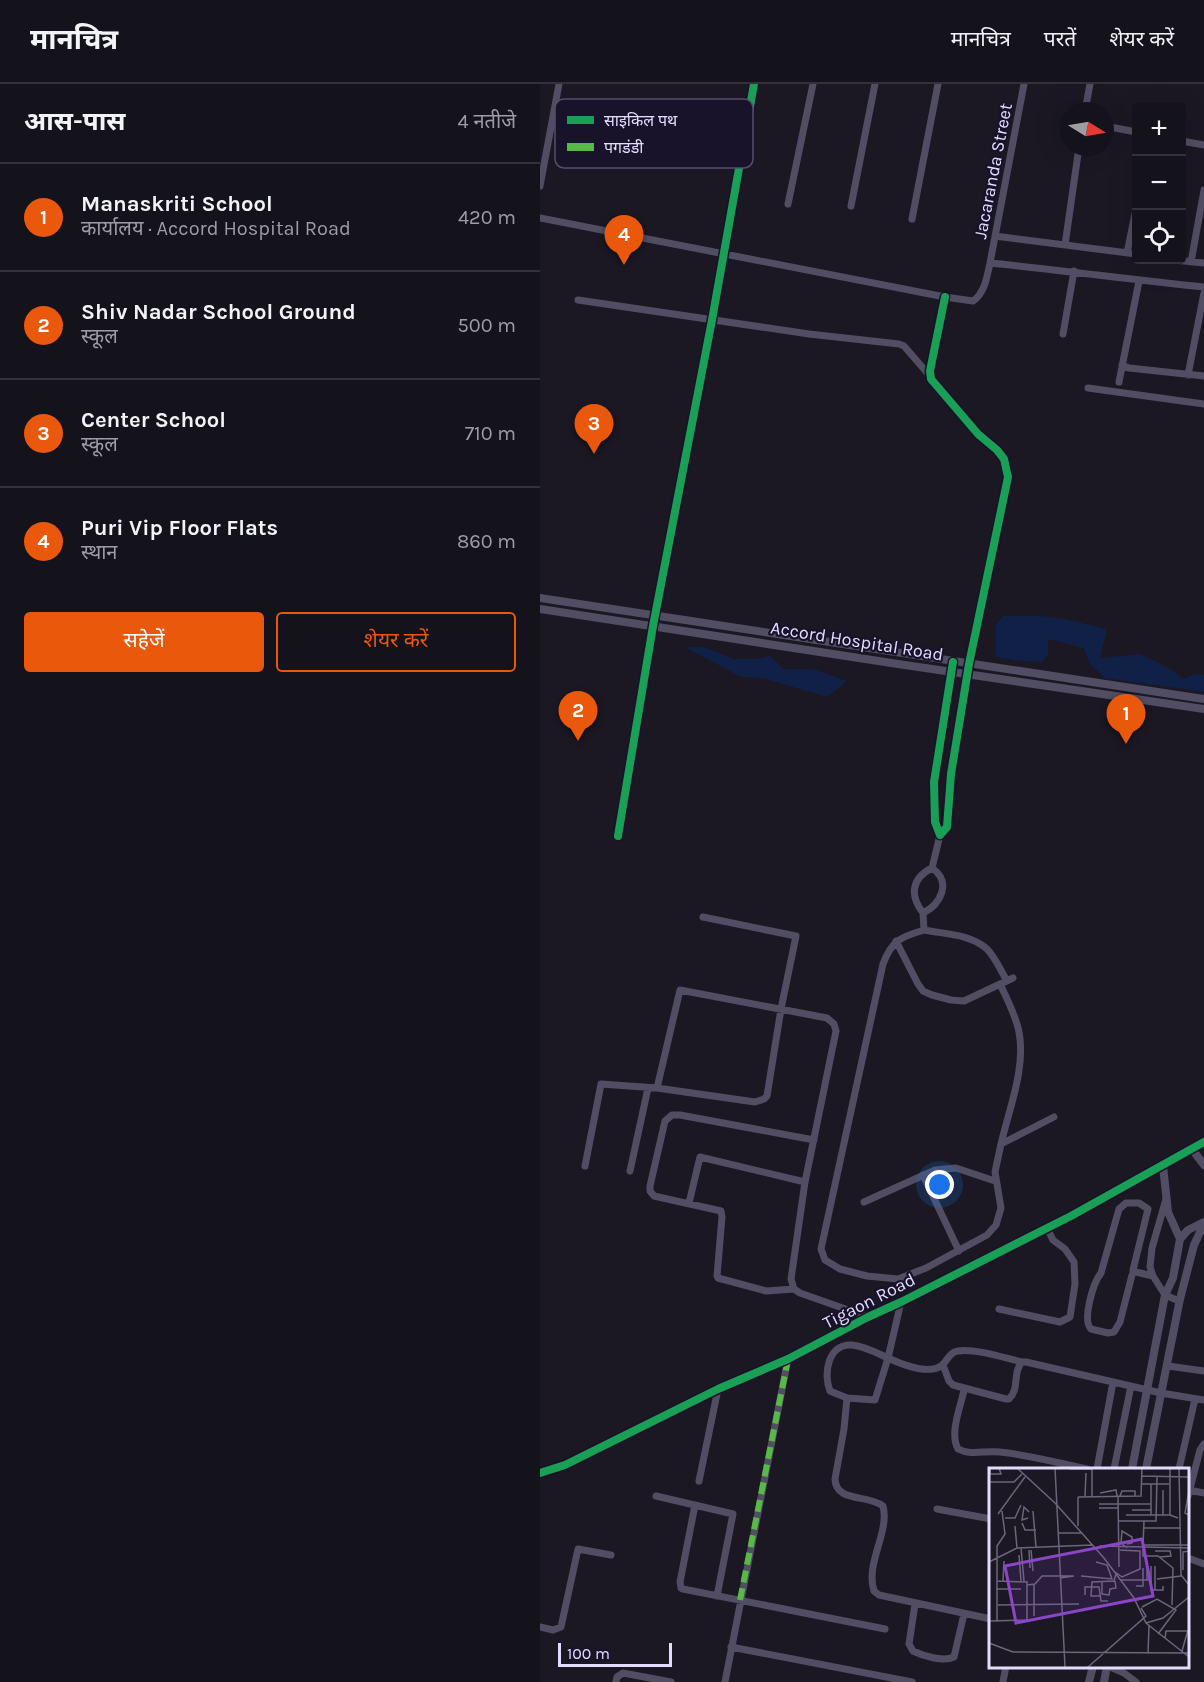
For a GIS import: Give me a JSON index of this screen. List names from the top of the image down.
{
  "streets": {
    "street": ["Jacaranda Street", "Accord Hospital Road", "Tigaon Road"]
  },
  "legend": ["साइकिल पथ", "पगडंडी"],
  "scale_bar": "100 m",
  "north": "right",
  "page": {
    "header": "मानचित्र",
    "nav": ["मानचित्र", "परतें", "शेयर करें"],
    "heading": ["आस-पास", "4 नतीजे"],
    "map_buttons": ["+", "−"],
    "list": [
      {
        "mark": "1",
        "name": "Manaskriti School",
        "note": "कार्यालय · Accord Hospital Road",
        "value": "420 m"
      },
      {
        "mark": "2",
        "name": "Shiv Nadar School Ground",
        "note": "स्कूल",
        "value": "500 m"
      },
      {
        "mark": "3",
        "name": "Center School",
        "note": "स्कूल",
        "value": "710 m"
      },
      {
        "mark": "4",
        "name": "Puri Vip Floor Flats",
        "note": "स्थान",
        "value": "860 m"
      }
    ],
    "pins": [
      "4",
      "3",
      "2",
      "1"
    ],
    "buttons": ["सहेजें", "शेयर करें"],
    "scale": "100 m"
  }
}
